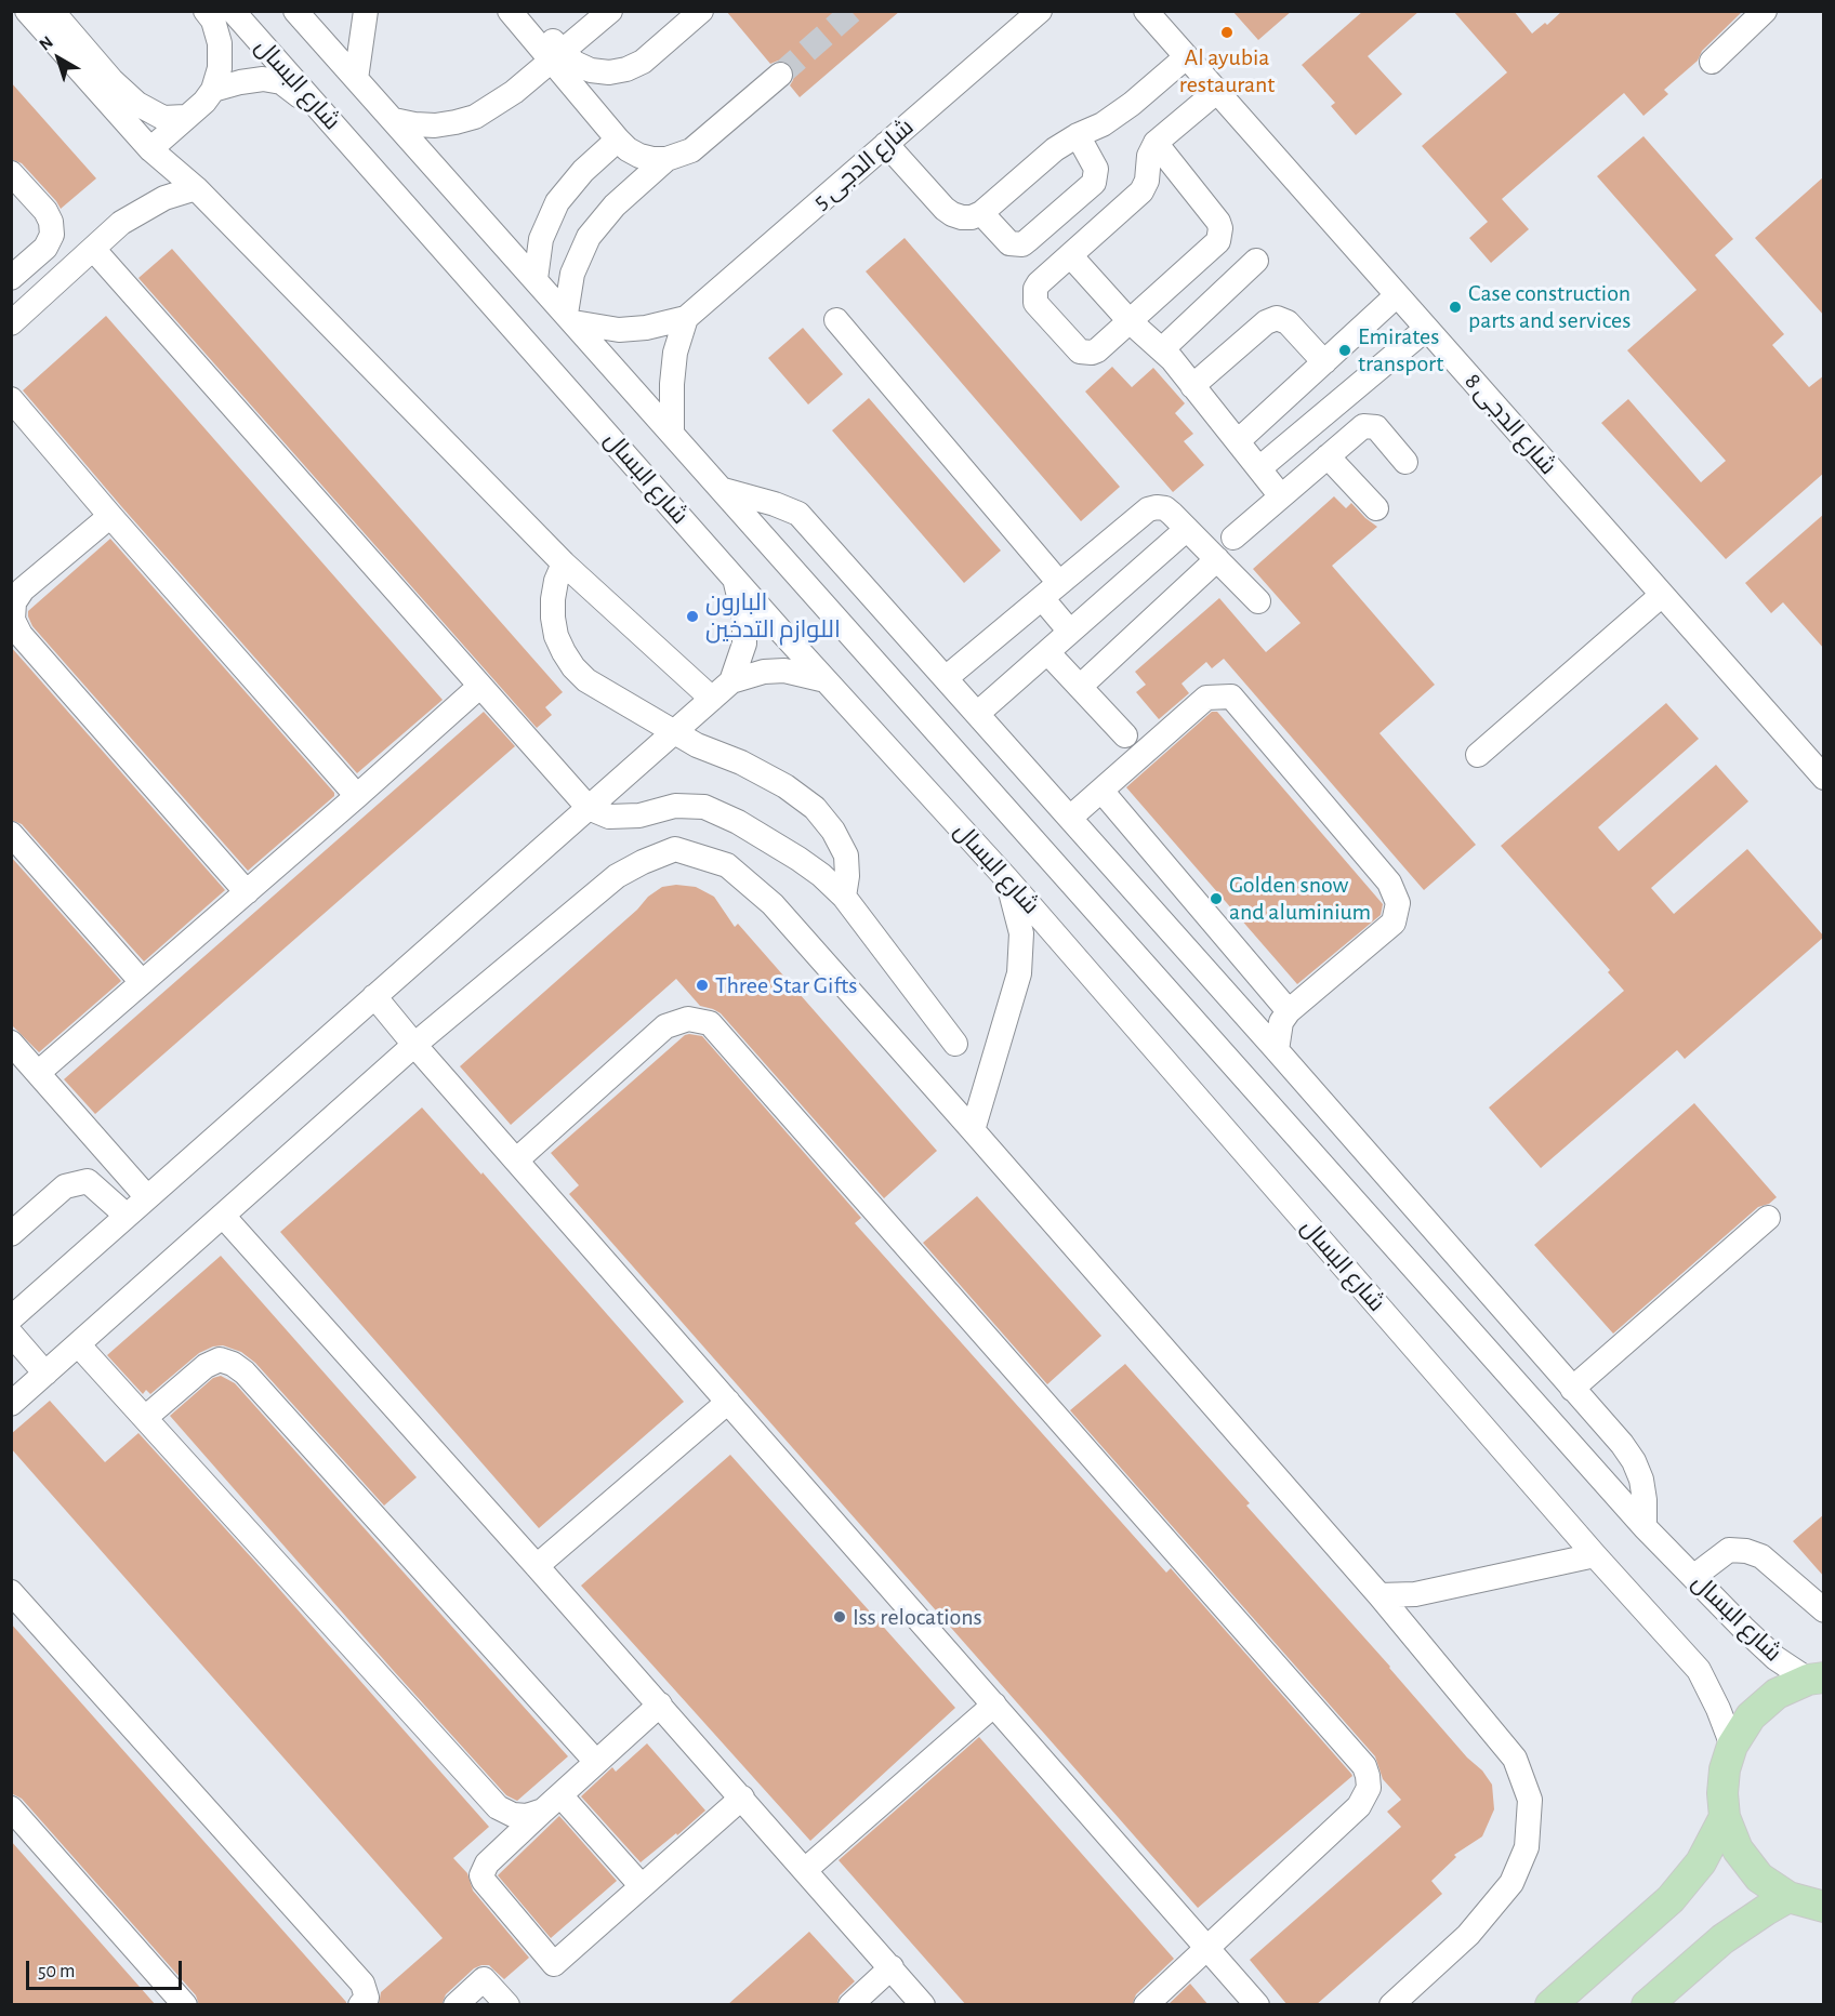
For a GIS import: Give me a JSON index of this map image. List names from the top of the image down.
{
  "streets": {
    "street": ["شارع البسال", "شارع الدجى 5", "شارع الدجى 8"]
  },
  "crossings": [
    ["شارع البسال", "شارع الدجى 5"]
  ],
  "places": [
    "Al ayubia restaurant",
    "Case construction parts and services",
    "Emirates transport",
    "البارون اللوازم التدخين",
    "Golden snow and aluminium",
    "Three Star Gifts",
    "Iss relocations"
  ],
  "scale_bar": "50 m",
  "north": "top left"
}
